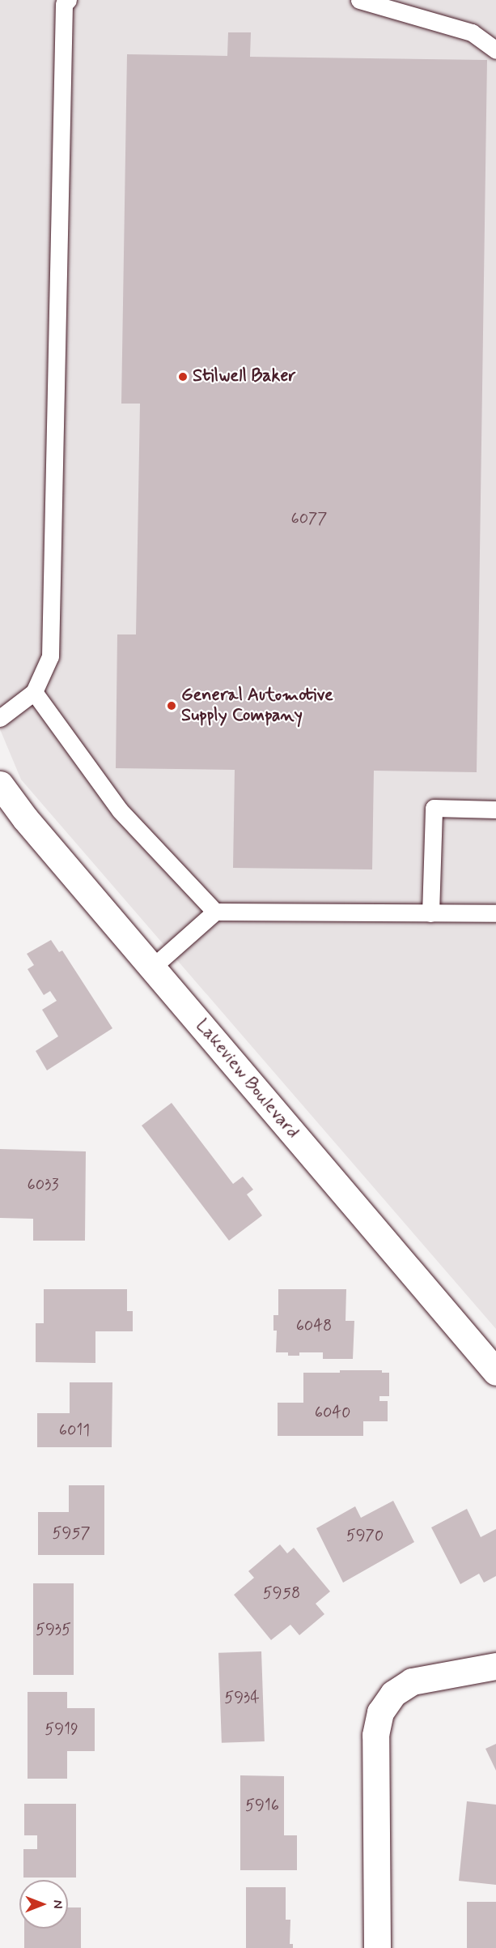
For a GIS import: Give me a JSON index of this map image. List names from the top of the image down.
{
  "streets": {
    "street": ["Lakeview Boulevard"]
  },
  "places": ["Stilwell Baker", "General Automotive Supply Company"],
  "house_numbers": [
    "6077",
    "6033",
    "6048",
    "6040",
    "6011",
    "5957",
    "5970",
    "5958",
    "5935",
    "5934",
    "5919",
    "5916"
  ],
  "north": "right"
}
